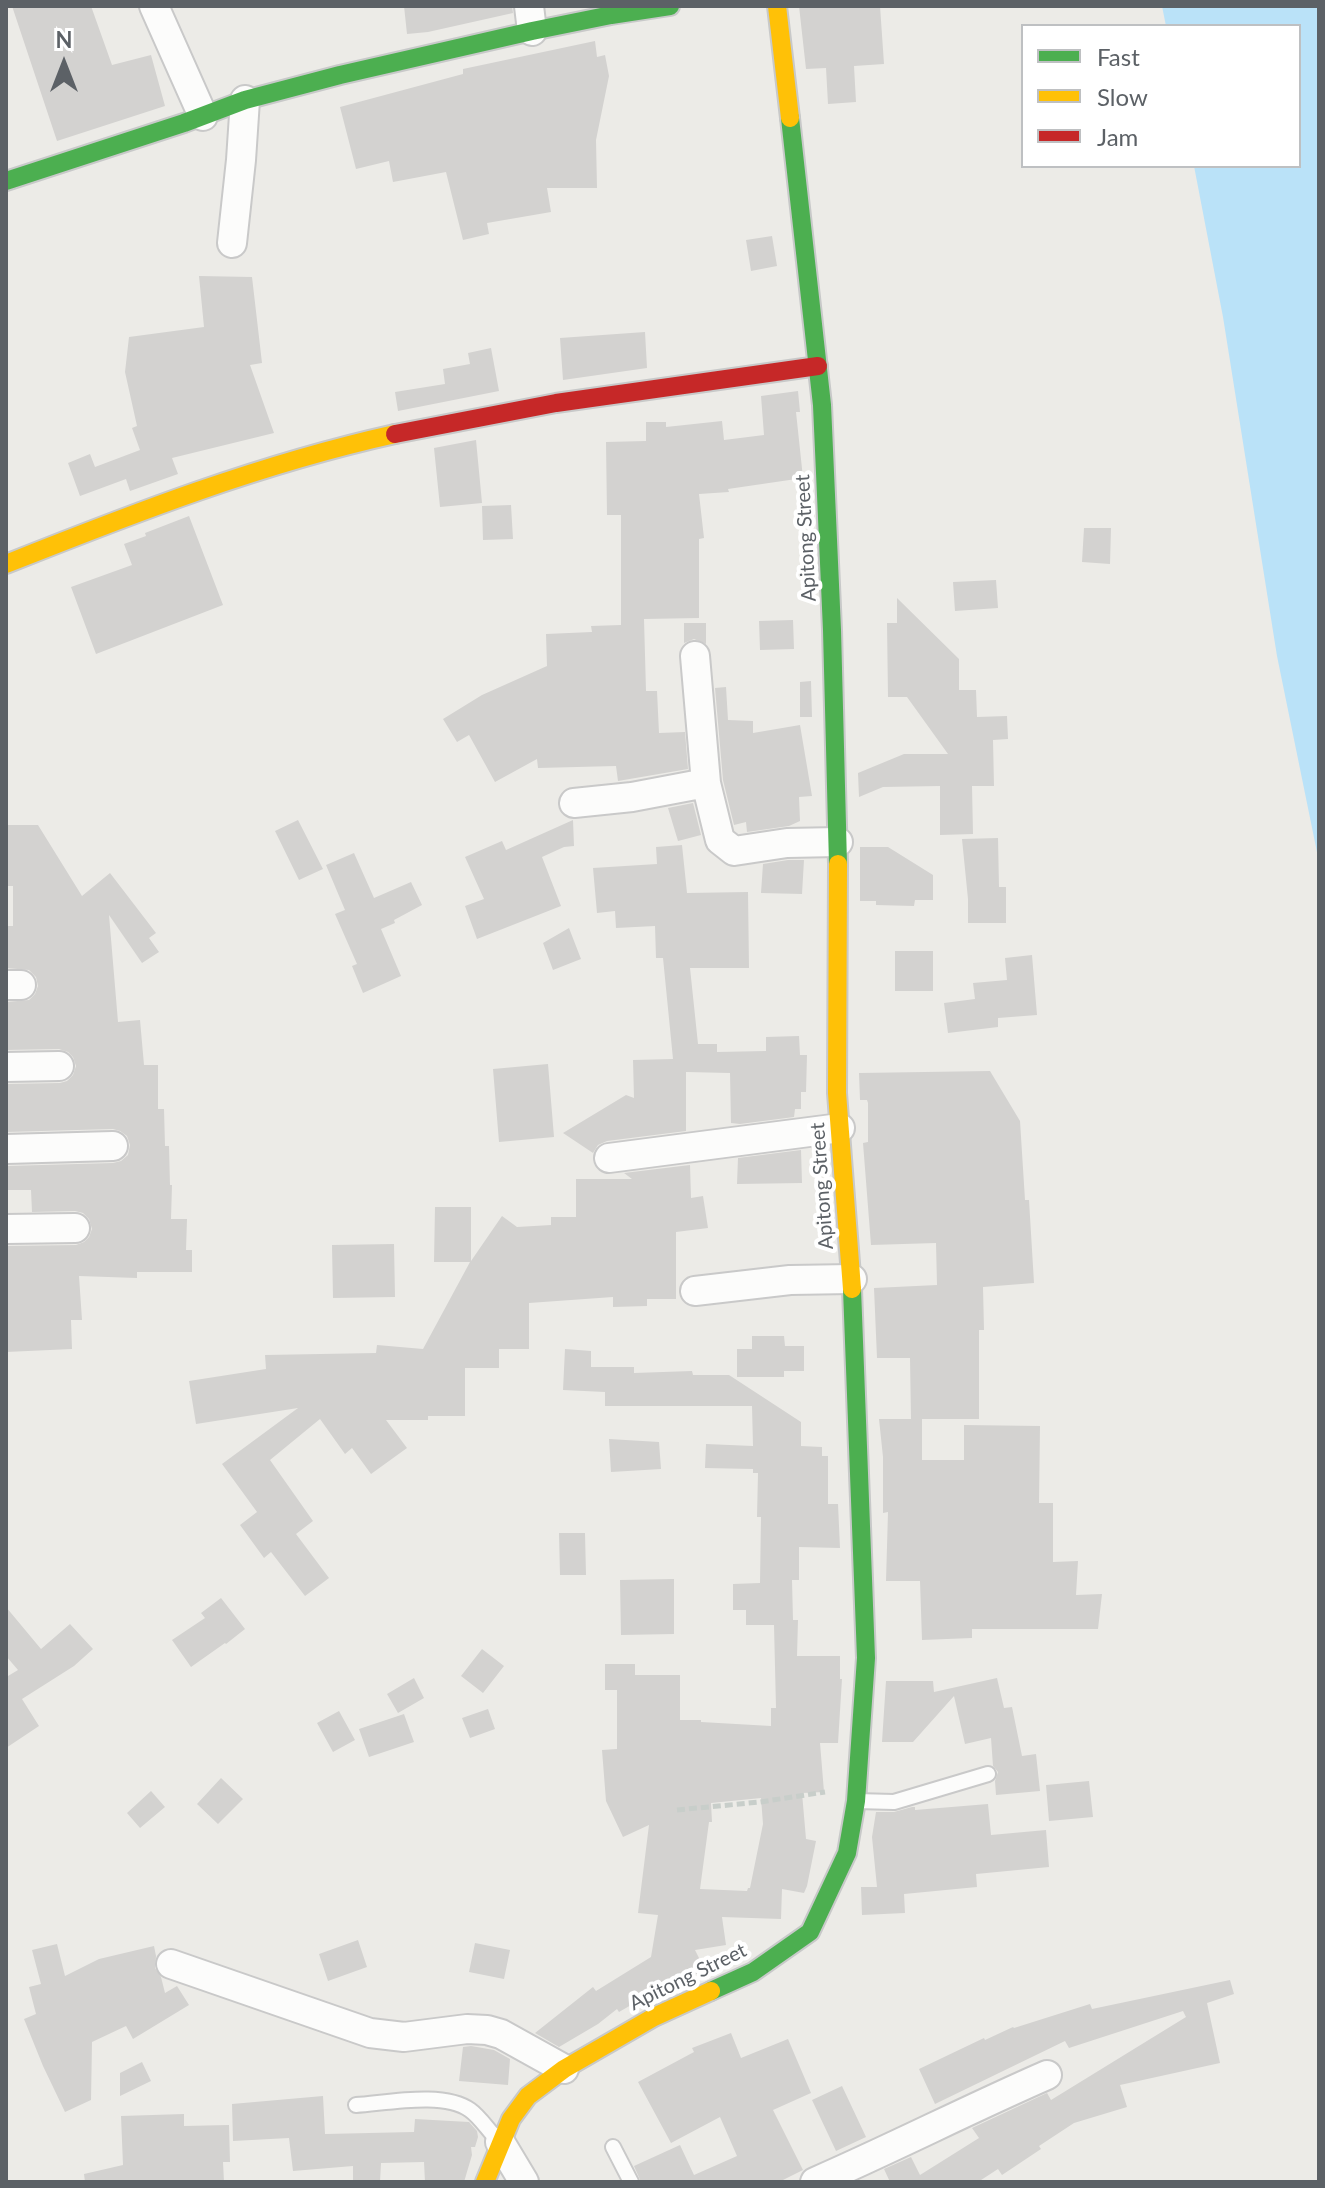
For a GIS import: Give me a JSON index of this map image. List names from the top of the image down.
{
  "streets": {
    "street": ["Apitong Street"]
  },
  "legend": ["Fast", "Slow", "Jam"],
  "north": "top"
}
